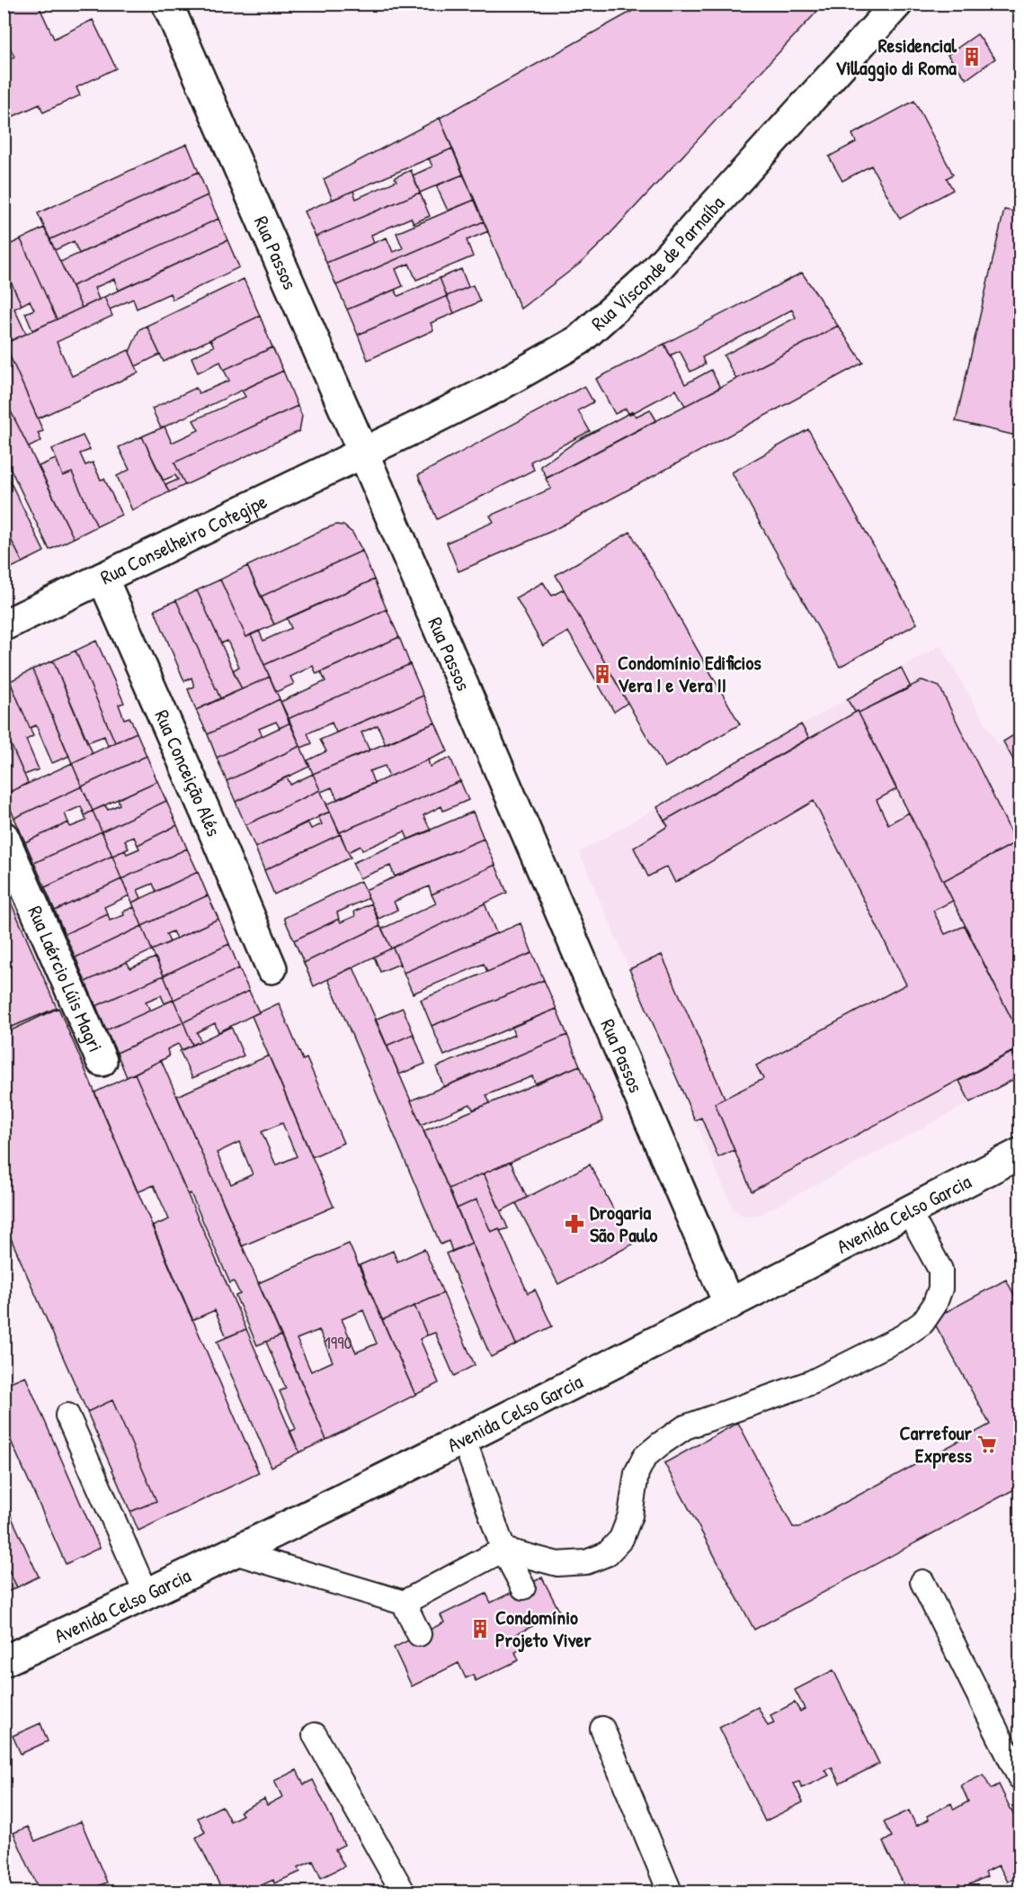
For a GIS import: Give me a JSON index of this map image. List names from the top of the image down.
{
  "streets": {
    "street": [
      "Rua Passos",
      "Rua Visconde de Parnaíba",
      "Rua Conselheiro Cotegipe",
      "Rua Conceição Alés",
      "Rua Laércio Lúis Magri",
      "Avenida Celso Garcia"
    ]
  },
  "crossings": [
    ["Rua Passos", "Rua Visconde de Parnaíba"],
    ["Rua Passos", "Rua Conselheiro Cotegipe"],
    ["Rua Passos", "Avenida Celso Garcia"],
    ["Rua Visconde de Parnaíba", "Rua Conselheiro Cotegipe"],
    ["Rua Conselheiro Cotegipe", "Rua Conceição Alés"]
  ],
  "places": {
    "building": ["Residencial Villaggio di Roma", "Condomínio Edificios Vera I e Vera II", "Condomínio Projeto Viver"],
    "pharmacy": ["Drogaria São Paulo"],
    "supermarket": ["Carrefour Express"]
  },
  "house_numbers": ["1990"]
}
